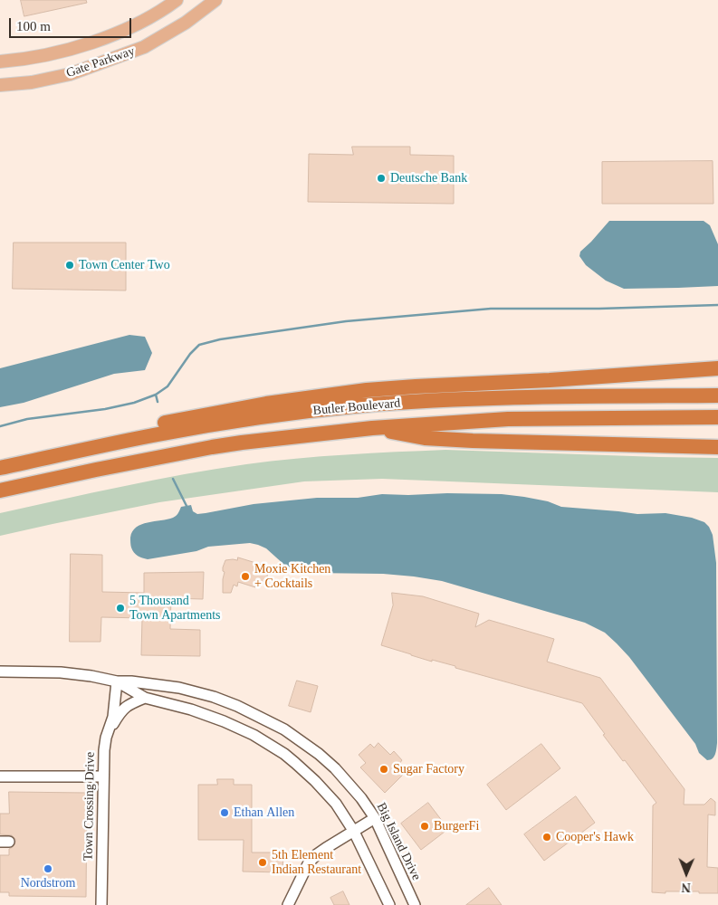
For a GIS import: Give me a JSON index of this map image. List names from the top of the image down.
{
  "streets": {
    "highway": ["Butler Boulevard"],
    "main road": ["Gate Parkway"],
    "street": ["Town Crossing Drive", "Big Island Drive"]
  },
  "crossings": [
    ["Town Crossing Drive", "Big Island Drive"]
  ],
  "places": [
    "Deutsche Bank",
    "Town Center Two",
    "Moxie Kitchen + Cocktails",
    "5 Thousand Town Apartments",
    "Sugar Factory",
    "Ethan Allen",
    "BurgerFi",
    "Cooper's Hawk",
    "5th Element Indian Restaurant",
    "Nordstrom"
  ],
  "scale_bar": "100 m",
  "north": "bottom"
}
